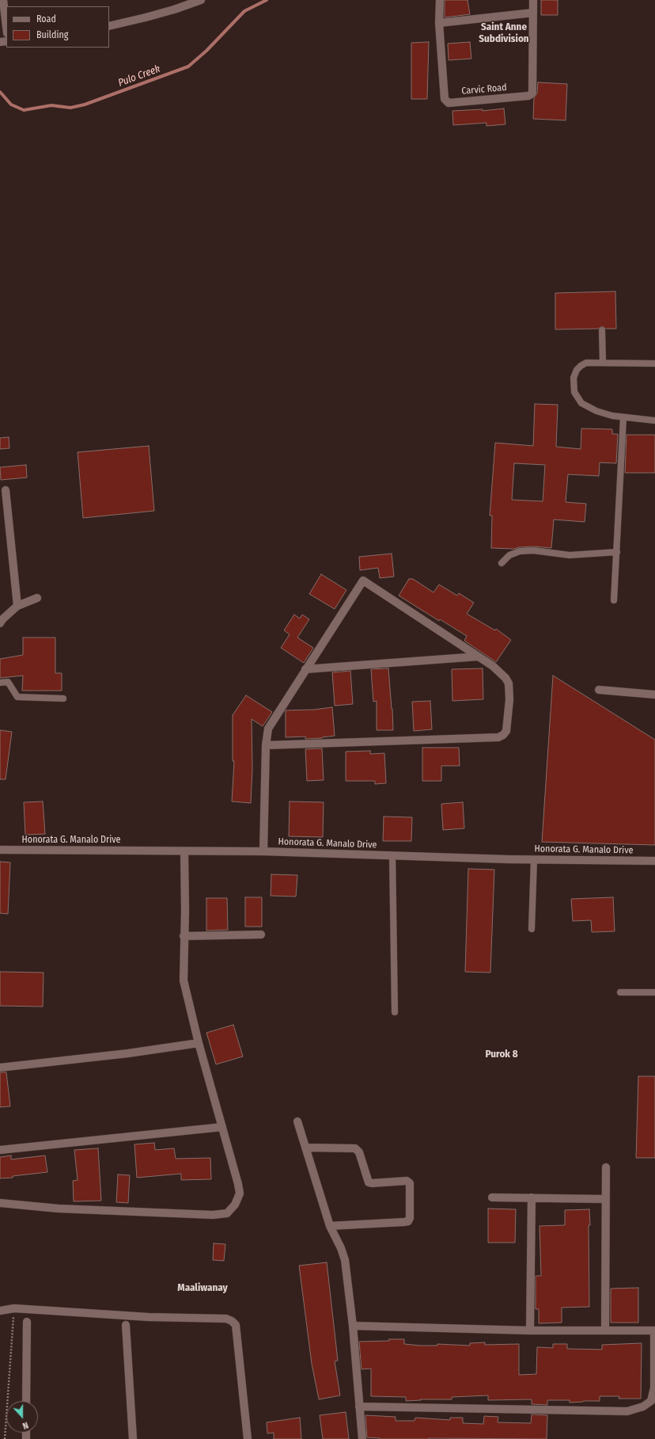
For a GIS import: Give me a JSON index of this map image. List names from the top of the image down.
{
  "streets": {
    "street": ["Carvic Road", "Honorata G. Manalo Drive"]
  },
  "districts": ["Saint Anne Subdivision", "Purok 8", "Maaliwanay"],
  "water": ["Pulo Creek"],
  "legend": ["Road", "Building"],
  "north": "bottom"
}
